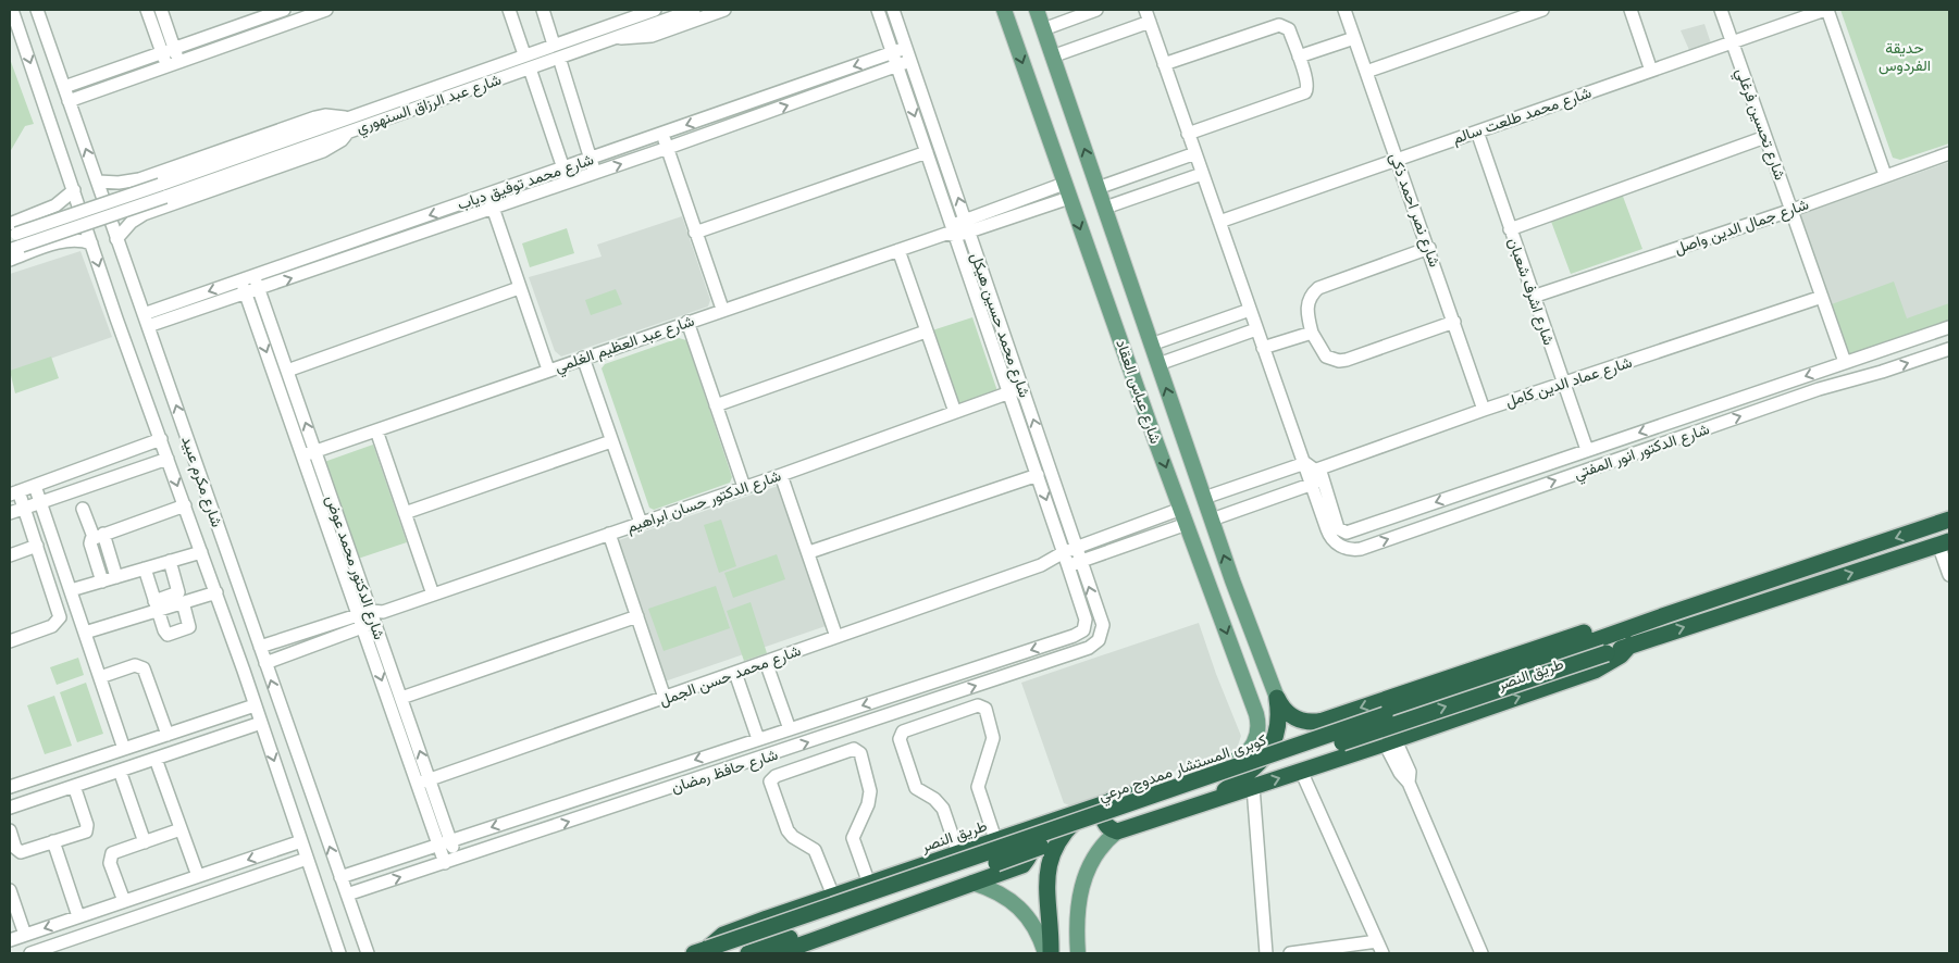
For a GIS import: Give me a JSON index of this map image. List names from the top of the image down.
{
  "streets": {
    "highway": ["طريق النصر", "كوبرى المستشار ممدوح مرعي"],
    "main road": ["شارع عباس العقاد"],
    "street": [
      "شارع عبد الرزاق السنهوري",
      "شارع محمد طلعت سالم",
      "شارع تحسين فرغلي",
      "شارع محمد توفيق دياب",
      "شارع نصر احمد ذكى",
      "شارع جمال الدين واصل",
      "شارع اشرف شعبان",
      "شارع محمد حسين هيكل",
      "شارع عبد العظيم الغلمي",
      "شارع عماد الدين كامل",
      "شارع الدكتور انور المفتي",
      "شارع مكرم عبيد",
      "شارع الدكتور حسان ابراهيم",
      "شارع الدكتور محمد عوض",
      "شارع محمد حسن الجمل",
      "شارع حافظ رمضان"
    ]
  },
  "crossings": [
    ["شارع عبد الرزاق السنهوري", "شارع مكرم عبيد"],
    ["شارع محمد طلعت سالم", "شارع تحسين فرغلي"],
    ["شارع محمد طلعت سالم", "شارع نصر احمد ذكى"],
    ["شارع محمد طلعت سالم", "شارع اشرف شعبان"],
    ["شارع تحسين فرغلي", "شارع جمال الدين واصل"],
    ["شارع تحسين فرغلي", "شارع عماد الدين كامل"],
    ["شارع تحسين فرغلي", "شارع الدكتور انور المفتي"],
    ["شارع محمد توفيق دياب", "شارع محمد حسين هيكل"],
    ["شارع محمد توفيق دياب", "شارع مكرم عبيد"],
    ["شارع محمد توفيق دياب", "شارع الدكتور محمد عوض"],
    ["شارع نصر احمد ذكى", "شارع عماد الدين كامل"],
    ["شارع جمال الدين واصل", "شارع اشرف شعبان"],
    ["شارع اشرف شعبان", "شارع عماد الدين كامل"],
    ["شارع اشرف شعبان", "شارع الدكتور انور المفتي"],
    ["شارع محمد حسين هيكل", "شارع عبد العظيم الغلمي"],
    ["شارع محمد حسين هيكل", "شارع الدكتور حسان ابراهيم"],
    ["شارع محمد حسين هيكل", "شارع محمد حسن الجمل"],
    ["شارع محمد حسين هيكل", "شارع حافظ رمضان"],
    ["شارع عبد العظيم الغلمي", "شارع عباس العقاد"],
    ["شارع عبد العظيم الغلمي", "شارع الدكتور محمد عوض"],
    ["شارع عماد الدين كامل", "شارع عباس العقاد"],
    ["شارع عماد الدين كامل", "شارع الدكتور انور المفتي"],
    ["شارع عباس العقاد", "طريق النصر"],
    ["شارع عباس العقاد", "شارع محمد حسن الجمل"],
    ["شارع مكرم عبيد", "شارع الدكتور حسان ابراهيم"],
    ["شارع مكرم عبيد", "شارع حافظ رمضان"],
    ["شارع الدكتور حسان ابراهيم", "شارع الدكتور محمد عوض"],
    ["شارع الدكتور محمد عوض", "شارع محمد حسن الجمل"],
    ["شارع الدكتور محمد عوض", "شارع حافظ رمضان"],
    ["طريق النصر", "كوبرى المستشار ممدوح مرعي"]
  ],
  "parks": ["حديقة الفردوس"]
}
